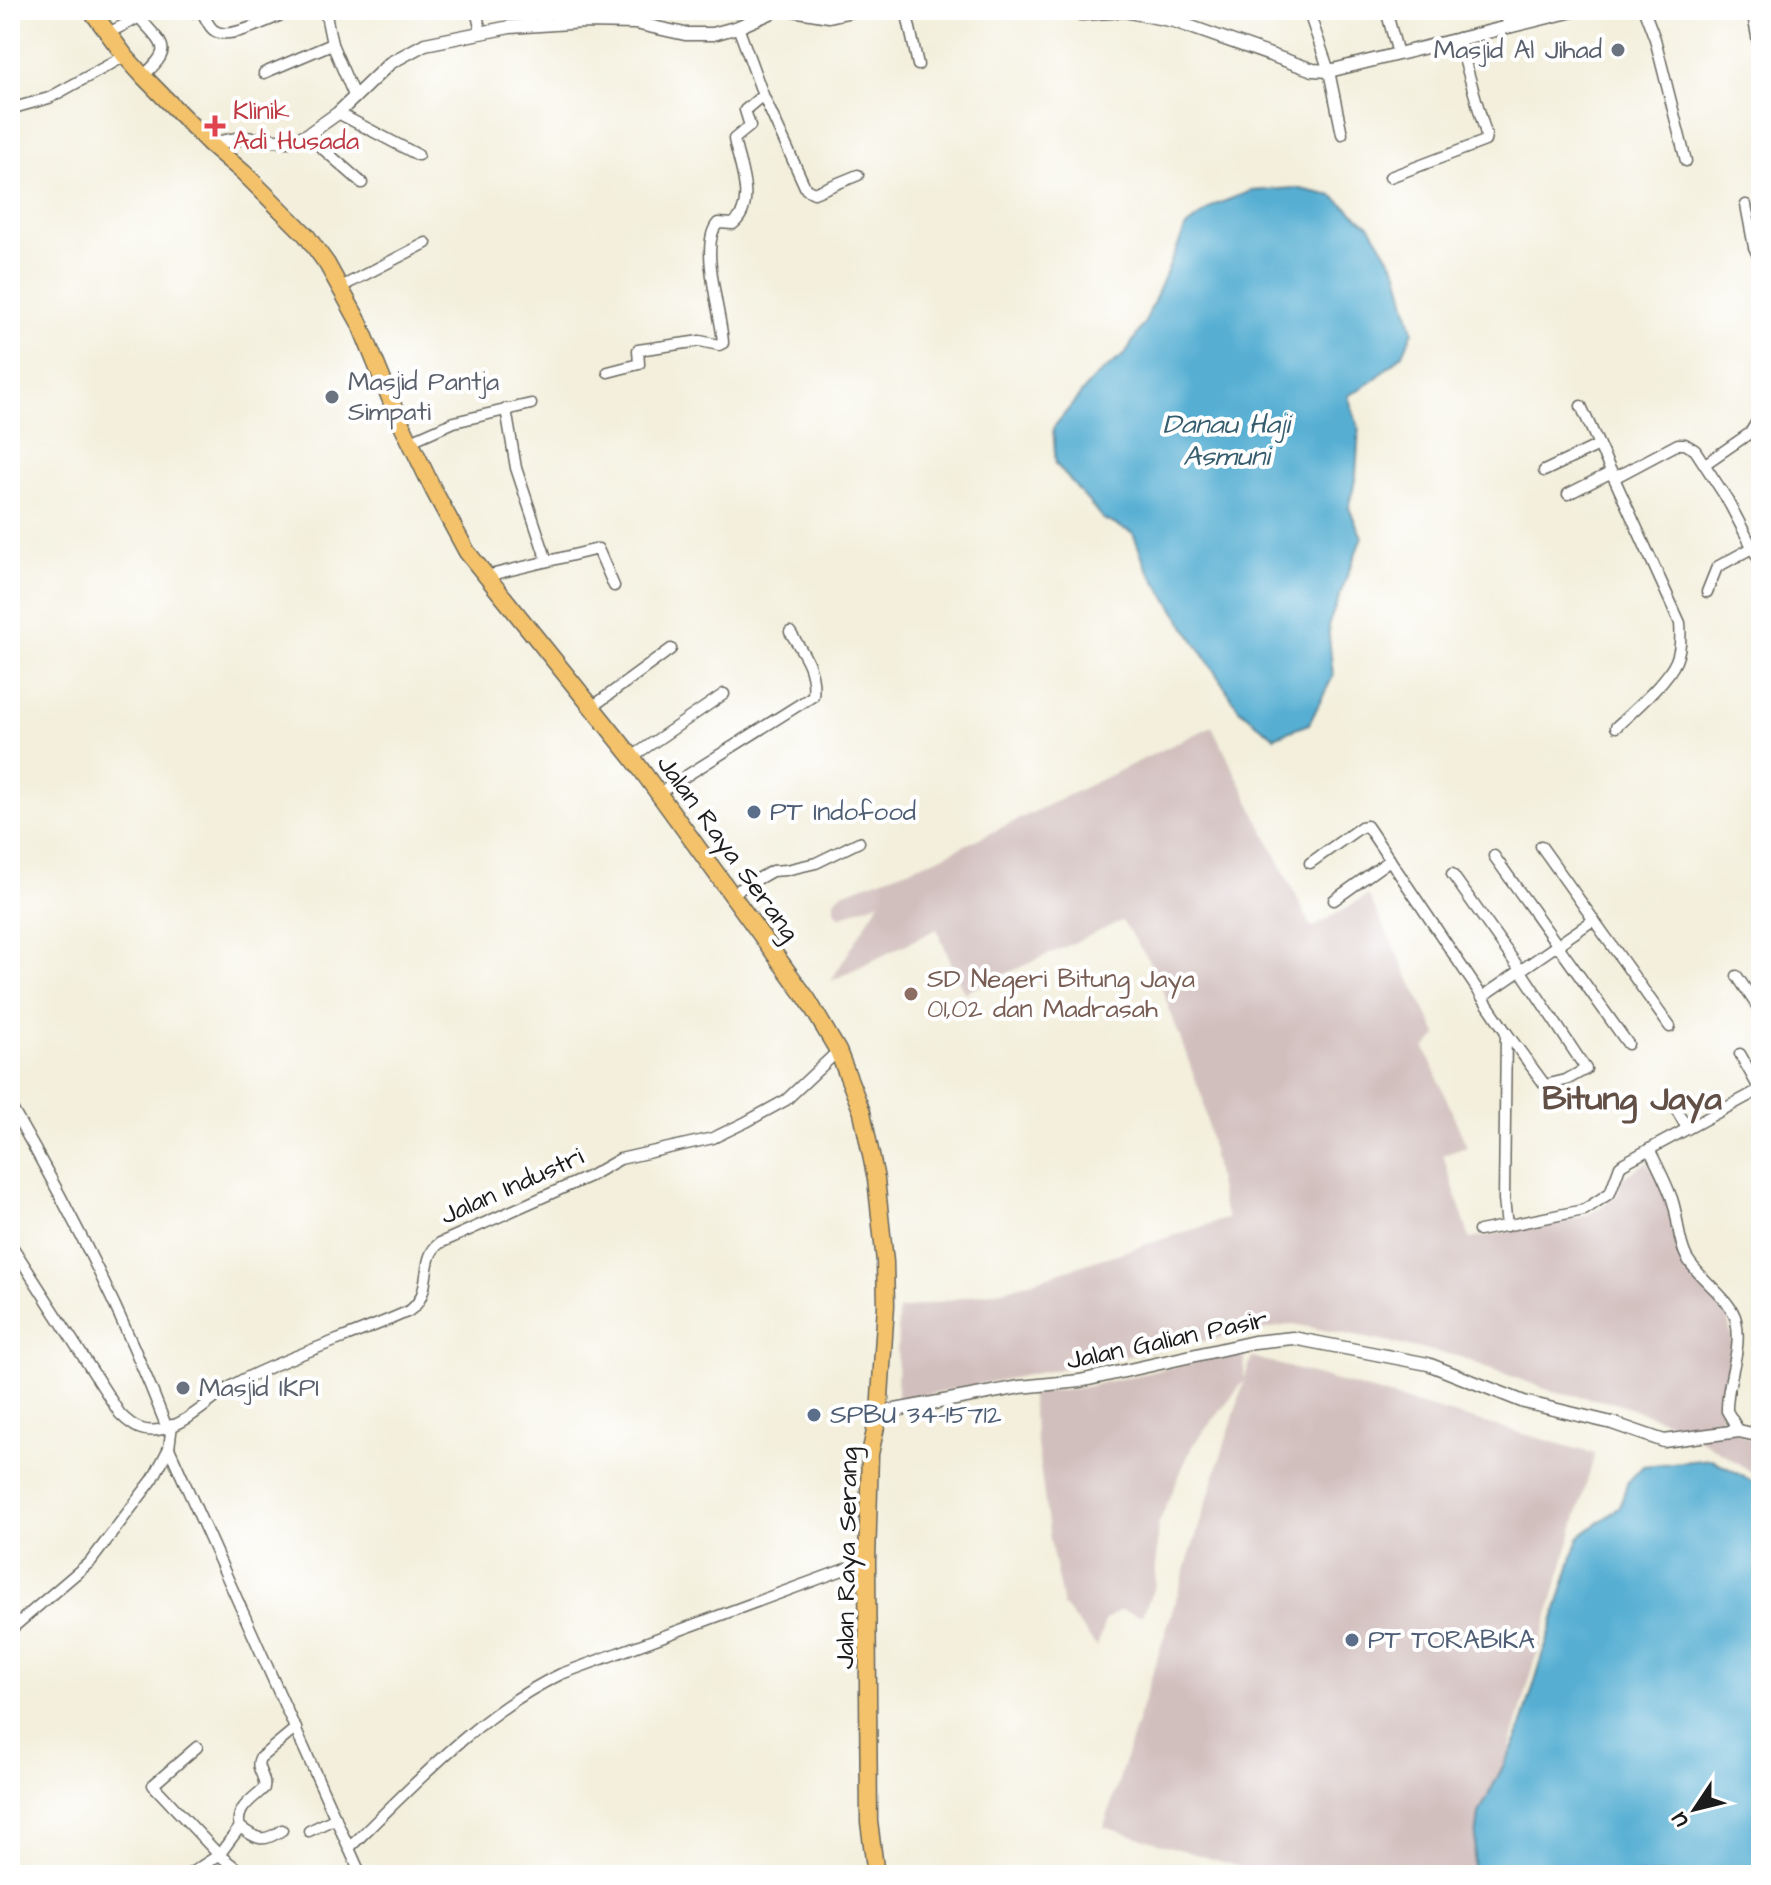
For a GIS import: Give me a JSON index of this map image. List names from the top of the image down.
{
  "streets": {
    "highway": ["Jalan Raya Serang"],
    "street": ["Jalan Industri", "Jalan Galian Pasir"]
  },
  "crossings": [
    ["Jalan Raya Serang", "Jalan Industri"],
    ["Jalan Raya Serang", "Jalan Galian Pasir"]
  ],
  "districts": ["Bitung Jaya"],
  "water": ["Danau Haji Asmuni"],
  "places": {
    "other": [
      "Masjid Al Jihad",
      "Masjid Pantja Simpati",
      "PT Indofood",
      "SD Negeri Bitung Jaya 01,02 dan Madrasah",
      "Masjid IKPI",
      "SPBU 34-15712",
      "PT TORABIKA"
    ],
    "health": ["Klinik Adi Husada"]
  },
  "north": "bottom left"
}
